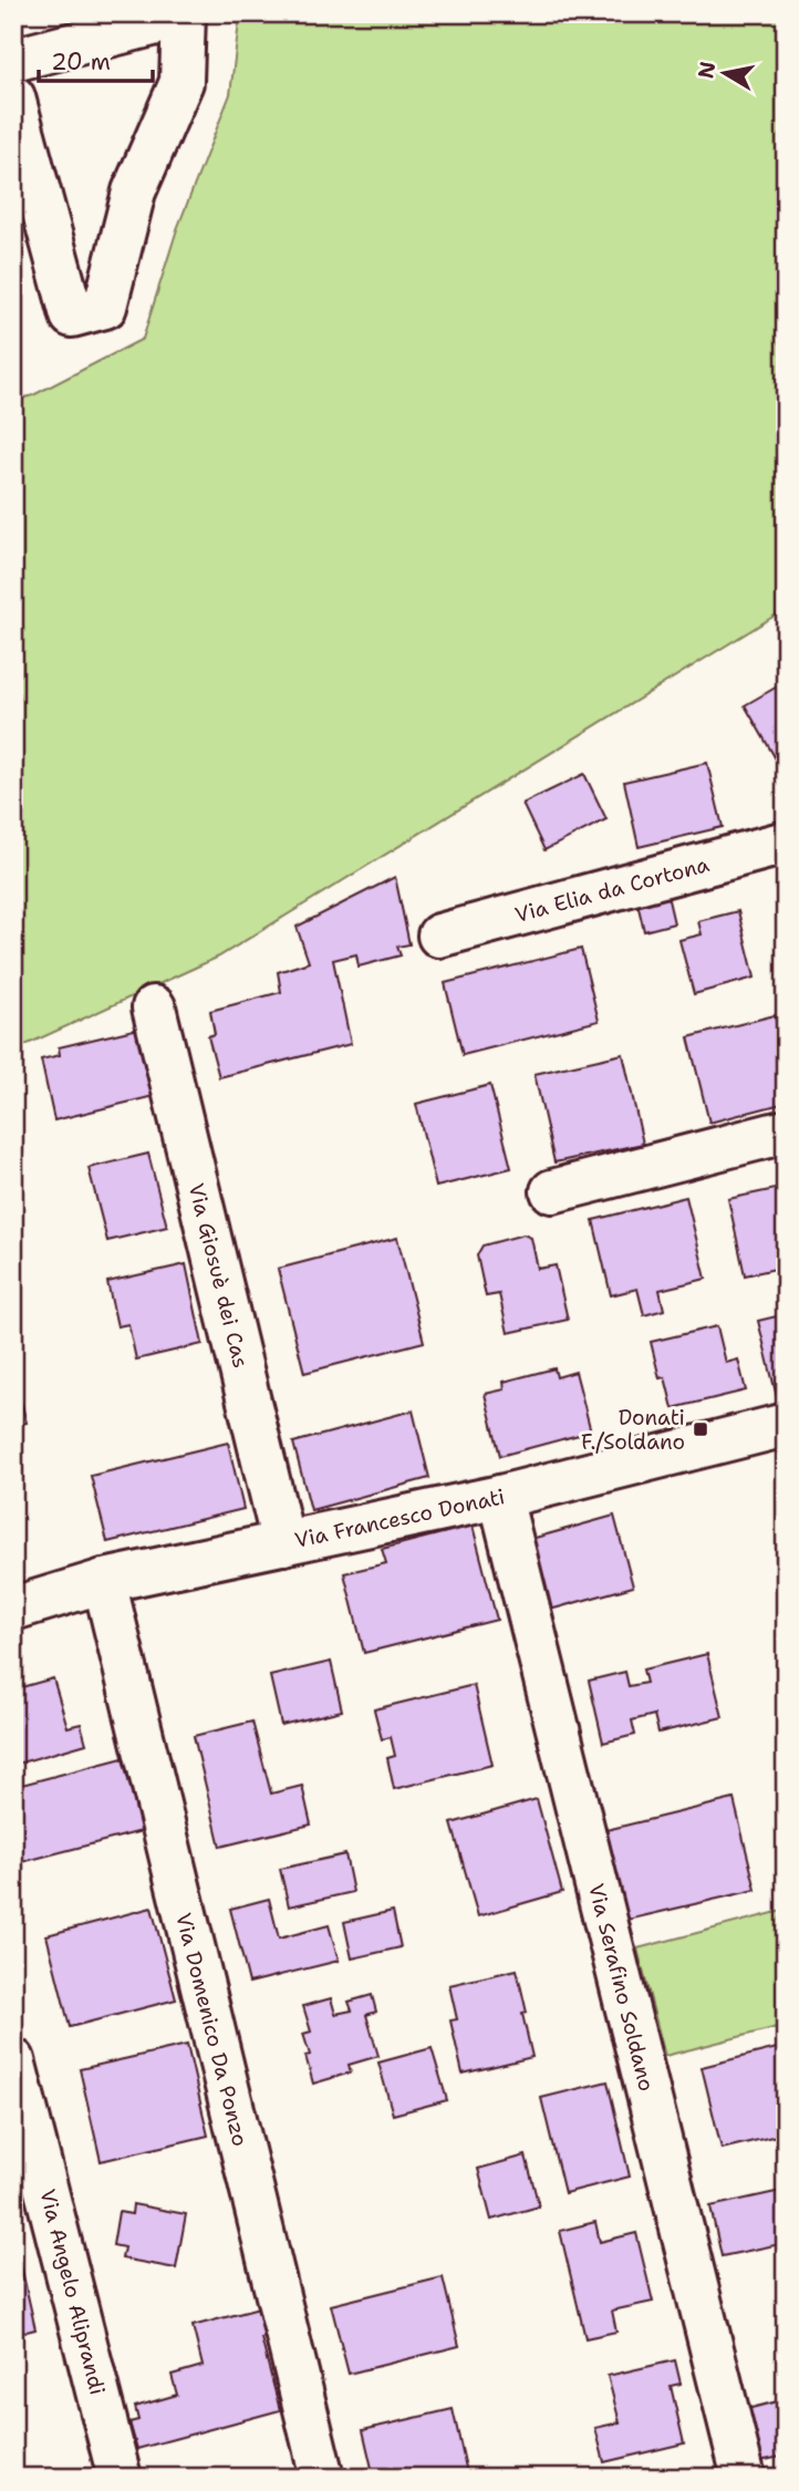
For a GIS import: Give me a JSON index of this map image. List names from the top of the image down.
{
  "streets": {
    "street": [
      "Via Elia da Cortona",
      "Via Giosuè dei Cas",
      "Via Francesco Donati",
      "Via Serafino Soldano",
      "Via Domenico Da Ponzo",
      "Via Angelo Aliprandi"
    ]
  },
  "crossings": [
    ["Via Giosuè dei Cas", "Via Francesco Donati"],
    ["Via Francesco Donati", "Via Serafino Soldano"],
    ["Via Francesco Donati", "Via Domenico Da Ponzo"]
  ],
  "places": {
    "transit": ["Donati F./Soldano"]
  },
  "scale_bar": "20 m",
  "north": "left"
}
